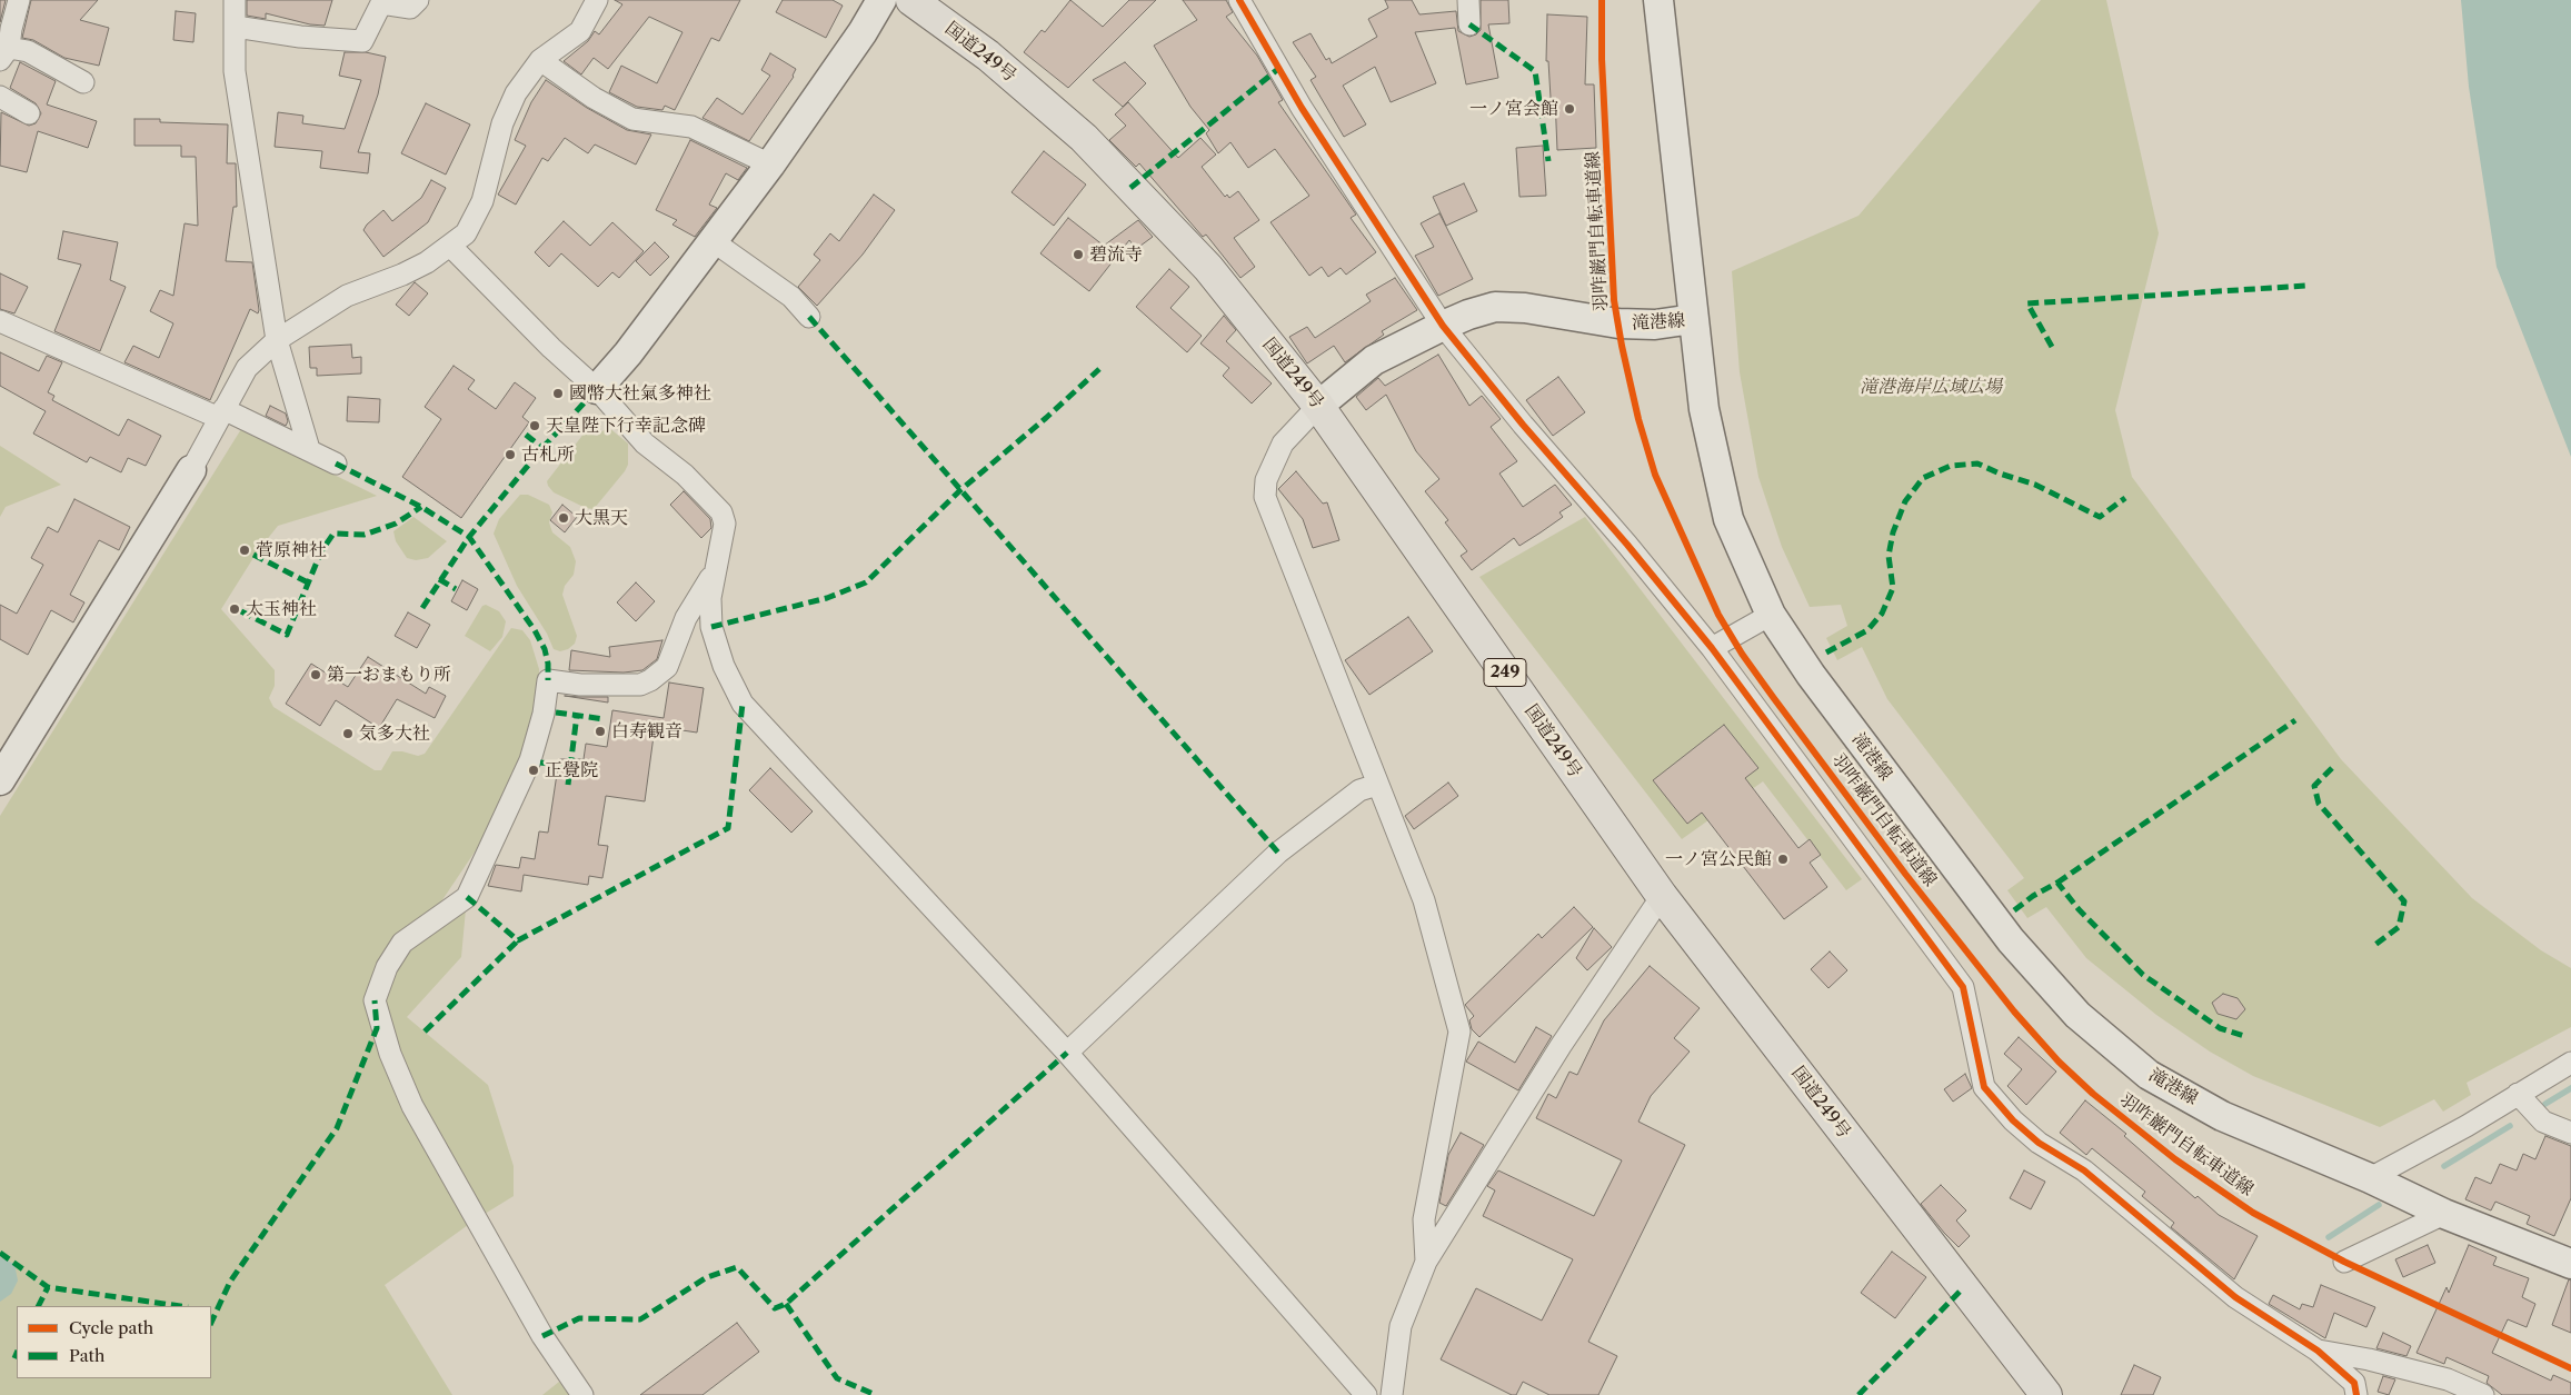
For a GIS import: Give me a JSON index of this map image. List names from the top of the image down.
{
  "streets": {
    "highway": ["国道249号", "249"],
    "main road": ["滝港線"],
    "cycle path": ["羽咋巌門自転車道線"]
  },
  "crossings": [
    ["国道249号", "滝港線"]
  ],
  "parks": ["滝港海岸広域広場"],
  "places": [
    "一ノ宮会館",
    "碧流寺",
    "國幣大社氣多神社",
    "天皇陛下行幸記念碑",
    "古札所",
    "大黒天",
    "菅原神社",
    "太玉神社",
    "第一おまもり所",
    "白寿観音",
    "気多大社",
    "正覺院",
    "一ノ宮公民館"
  ],
  "legend": ["Cycle path", "Path"]
}
